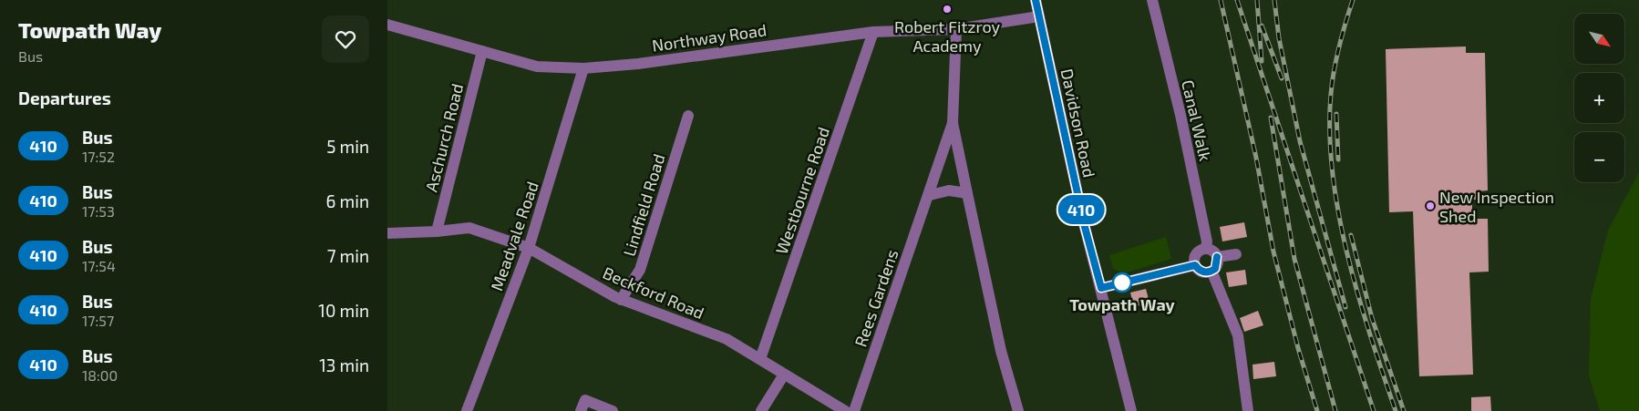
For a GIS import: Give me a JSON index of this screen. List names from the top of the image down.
{
  "streets": {
    "street": [
      "Northway Road",
      "Canal Walk",
      "Davidson Road",
      "Aschurch Road",
      "Westbourne Road",
      "Lindfield Road",
      "Meadvale Road",
      "Beckford Road",
      "Rees Gardens"
    ]
  },
  "crossings": [
    ["Northway Road", "Davidson Road"],
    ["Northway Road", "Aschurch Road"],
    ["Northway Road", "Westbourne Road"],
    ["Northway Road", "Meadvale Road"],
    ["Northway Road", "Rees Gardens"],
    ["Aschurch Road", "Beckford Road"],
    ["Westbourne Road", "Beckford Road"],
    ["Lindfield Road", "Beckford Road"],
    ["Meadvale Road", "Beckford Road"]
  ],
  "places": ["Robert Fitzroy Academy", "New Inspection Shed", "Towpath Way"],
  "lines": ["bus line 410"],
  "north": "bottom right",
  "page": {
    "heading": [
      ["Towpath Way", "Bus"],
      "Departures"
    ],
    "on_map": "410",
    "map_buttons": ["+", "−"],
    "list": [
      {
        "mark": "410",
        "name": "Bus",
        "note": "17:52",
        "value": "5 min"
      },
      {
        "mark": "410",
        "name": "Bus",
        "note": "17:53",
        "value": "6 min"
      },
      {
        "mark": "410",
        "name": "Bus",
        "note": "17:54",
        "value": "7 min"
      },
      {
        "mark": "410",
        "name": "Bus",
        "note": "17:57",
        "value": "10 min"
      },
      {
        "mark": "410",
        "name": "Bus",
        "note": "18:00",
        "value": "13 min"
      }
    ]
  }
}
